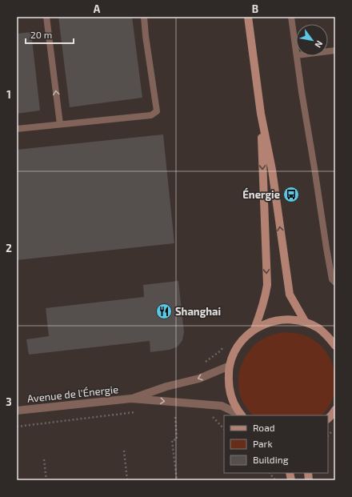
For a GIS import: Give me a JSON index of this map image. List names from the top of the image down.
{
  "streets": {
    "street": ["Avenue de l'Énergie"]
  },
  "places": {
    "bus stop": ["Énergie"],
    "restaurant": ["Shanghai"]
  },
  "legend": ["Road", "Park", "Building"],
  "scale_bar": "20 m",
  "north": "bottom right",
  "grid": {
    "columns": ["A", "B"],
    "rows": ["1", "2", "3"]
  }
}
